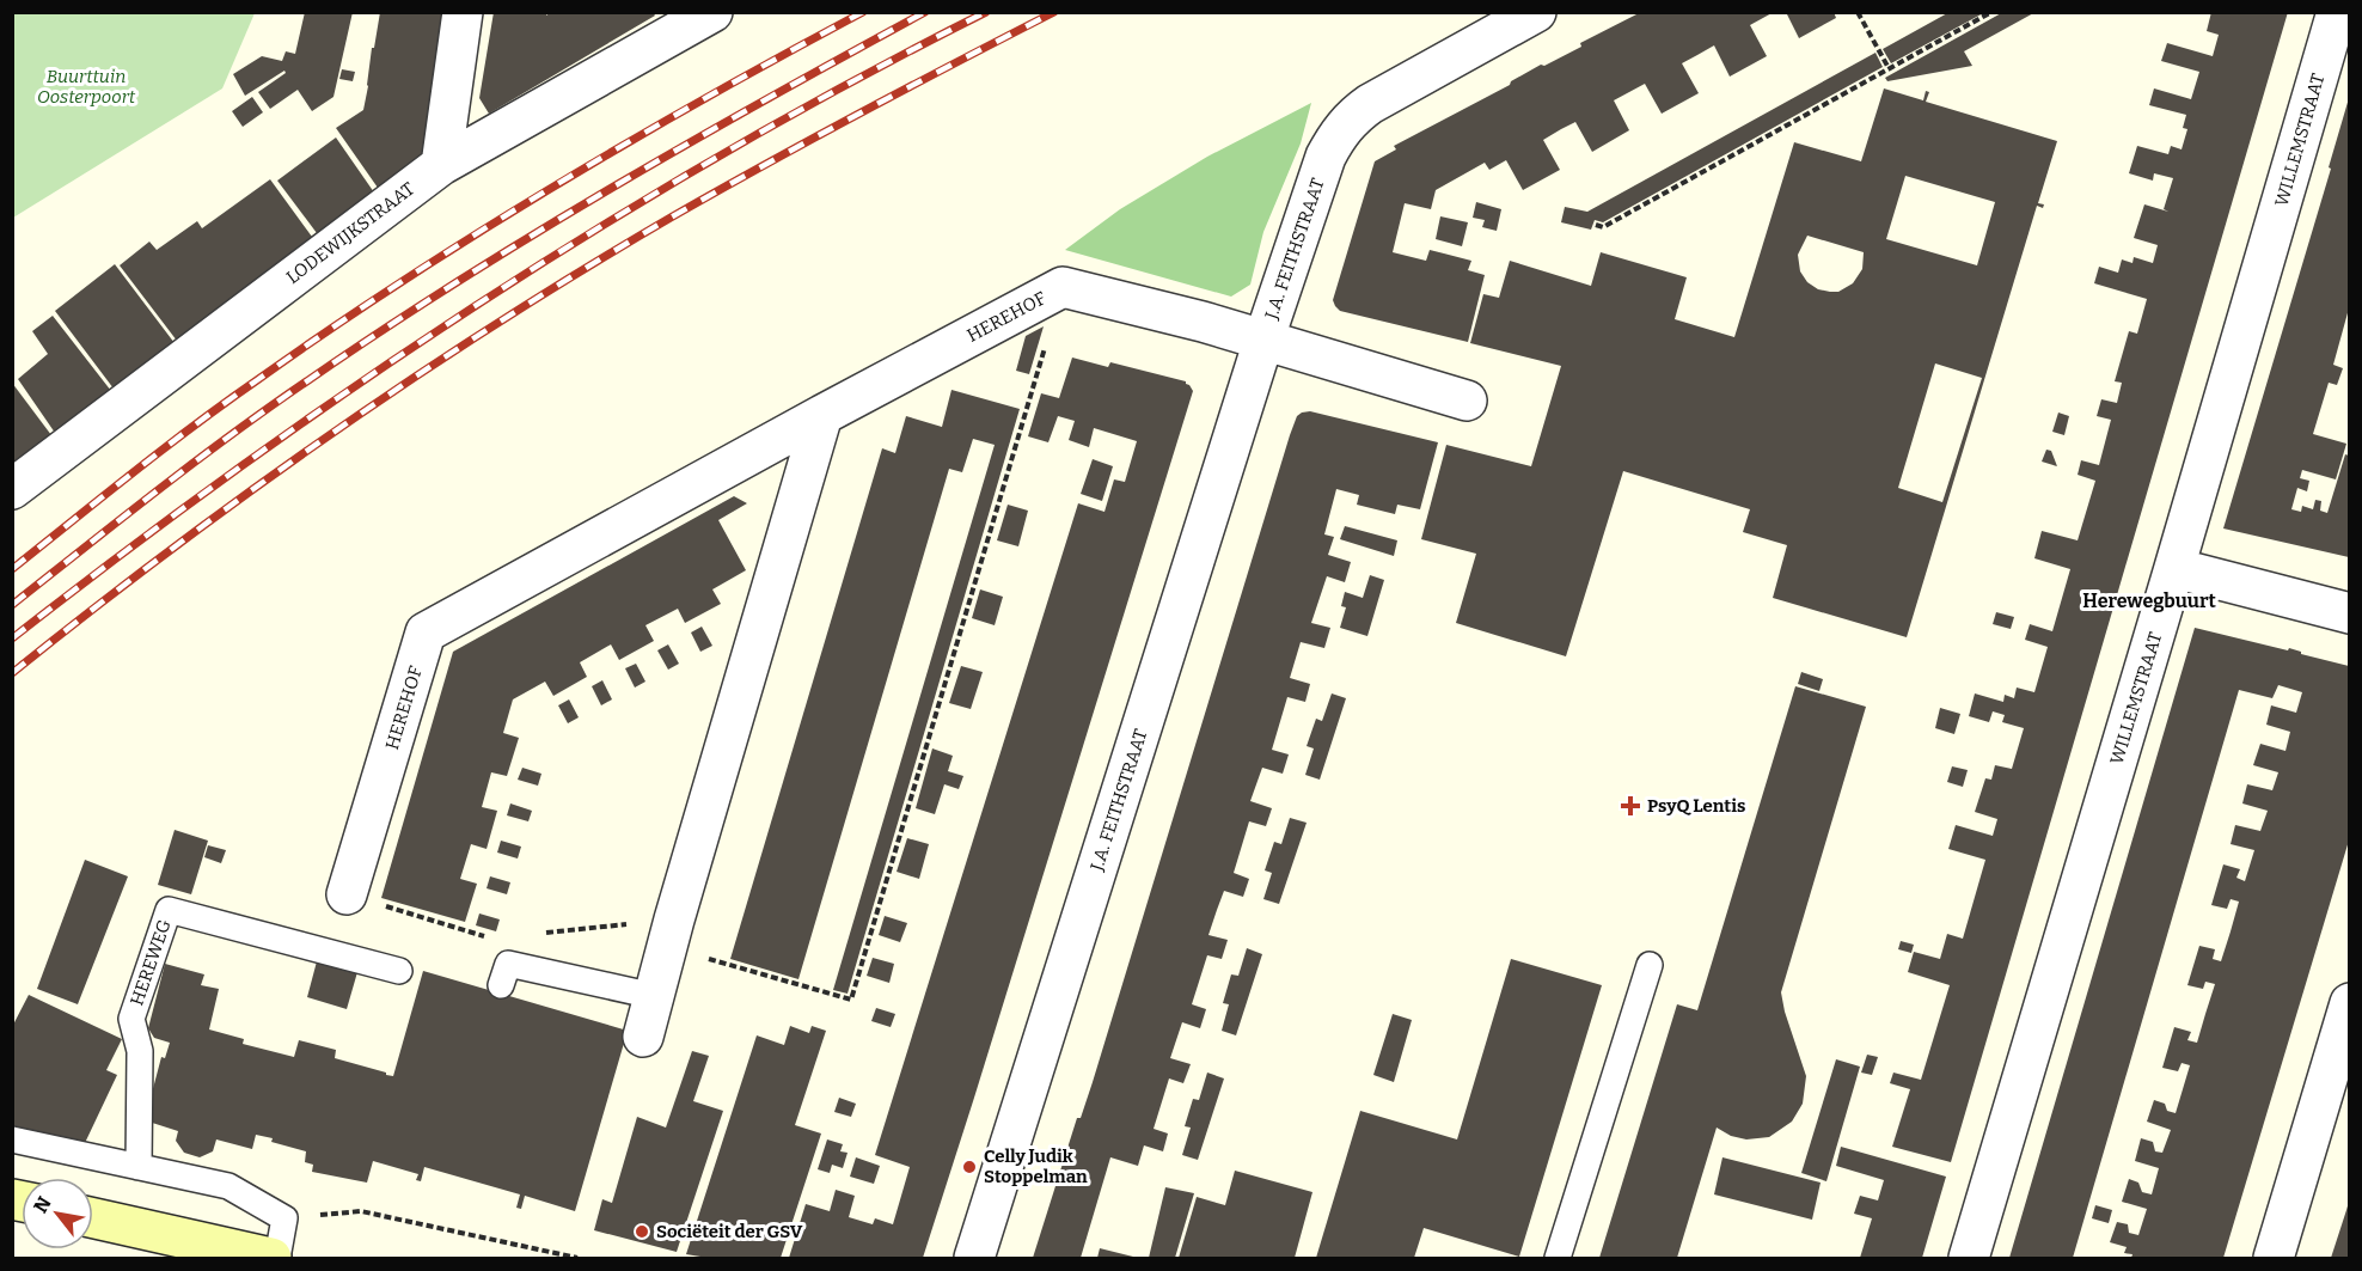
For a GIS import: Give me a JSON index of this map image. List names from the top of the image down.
{
  "streets": {
    "street": [
      "WILLEMSTRAAT",
      "LODEWIJKSTRAAT",
      "J.A. FEITHSTRAAT",
      "HEREHOF"
    ],
    "lane": ["HEREWEG"]
  },
  "crossings": [
    ["J.A. FEITHSTRAAT", "HEREHOF"]
  ],
  "districts": ["Herewegbuurt"],
  "parks": ["Buurttuin Oosterpoort"],
  "places": {
    "health": ["PsyQ Lentis"],
    "other": ["Celly Judik Stoppelman", "Sociëteit der GSV"]
  },
  "north": "top left"
}
